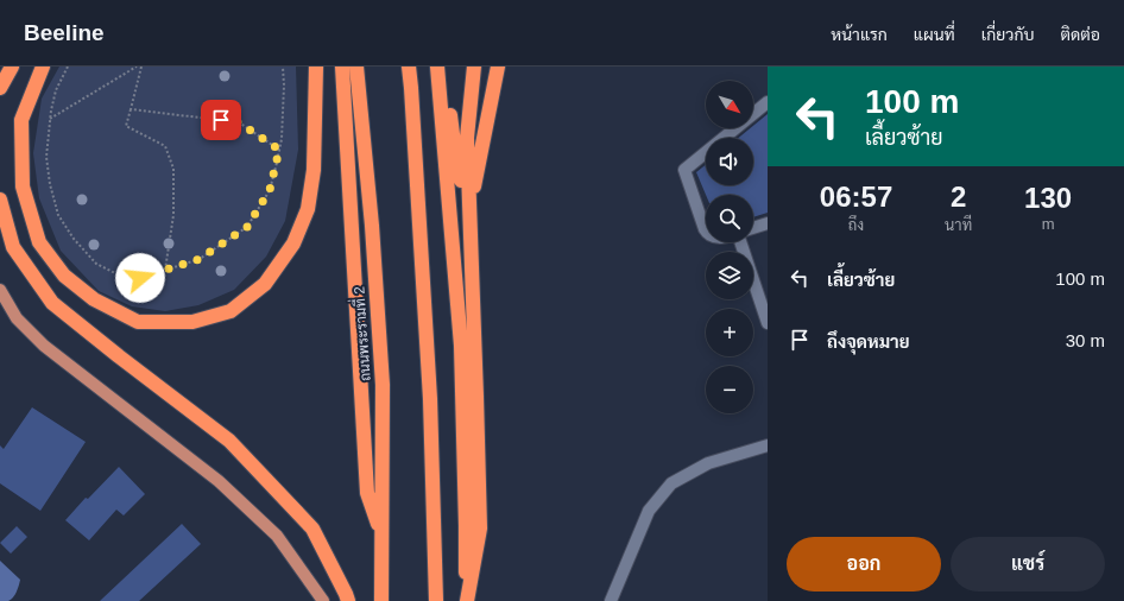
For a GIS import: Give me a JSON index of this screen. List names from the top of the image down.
{
  "streets": {
    "highway": ["ถนนพระรามที่ 2"]
  },
  "north": "bottom right",
  "page": {
    "header": "Beeline",
    "nav": [
      "หน้าแรก",
      "แผนที่",
      "เกี่ยวกับ",
      "ติดต่อ"
    ],
    "turn": ["100 m", "เลี้ยวซ้าย"],
    "map_buttons": ["+", "−"],
    "eta": [
      "06:57",
      "ถึง",
      "2",
      "นาที",
      "130",
      "m"
    ],
    "list": [
      {
        "name": "เลี้ยวซ้าย",
        "value": "100 m"
      },
      {
        "name": "ถึงจุดหมาย",
        "value": "30 m"
      }
    ],
    "buttons": ["ออก", "แชร์"]
  }
}
